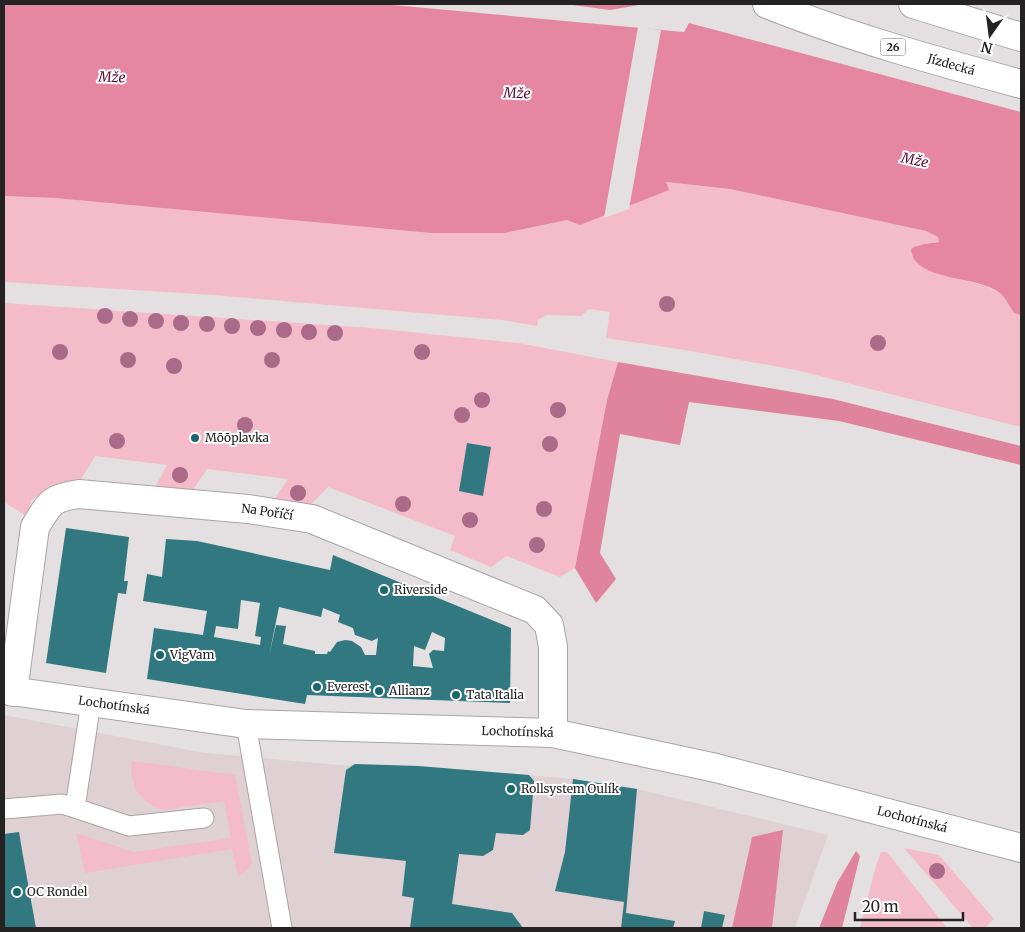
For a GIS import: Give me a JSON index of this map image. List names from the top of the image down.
{
  "streets": {
    "street": [
      "26",
      "Jízdecká",
      "Na Poříčí",
      "Lochotínská"
    ]
  },
  "crossings": [
    ["Na Poříčí", "Lochotínská"]
  ],
  "water": ["Mže"],
  "places": [
    "Mōōplavka",
    "Riverside",
    "VigVam",
    "Everest",
    "Allianz",
    "Tata Italia",
    "Rollsystem Oulík",
    "OC Rondel"
  ],
  "scale_bar": "20 m",
  "north": "bottom"
}
